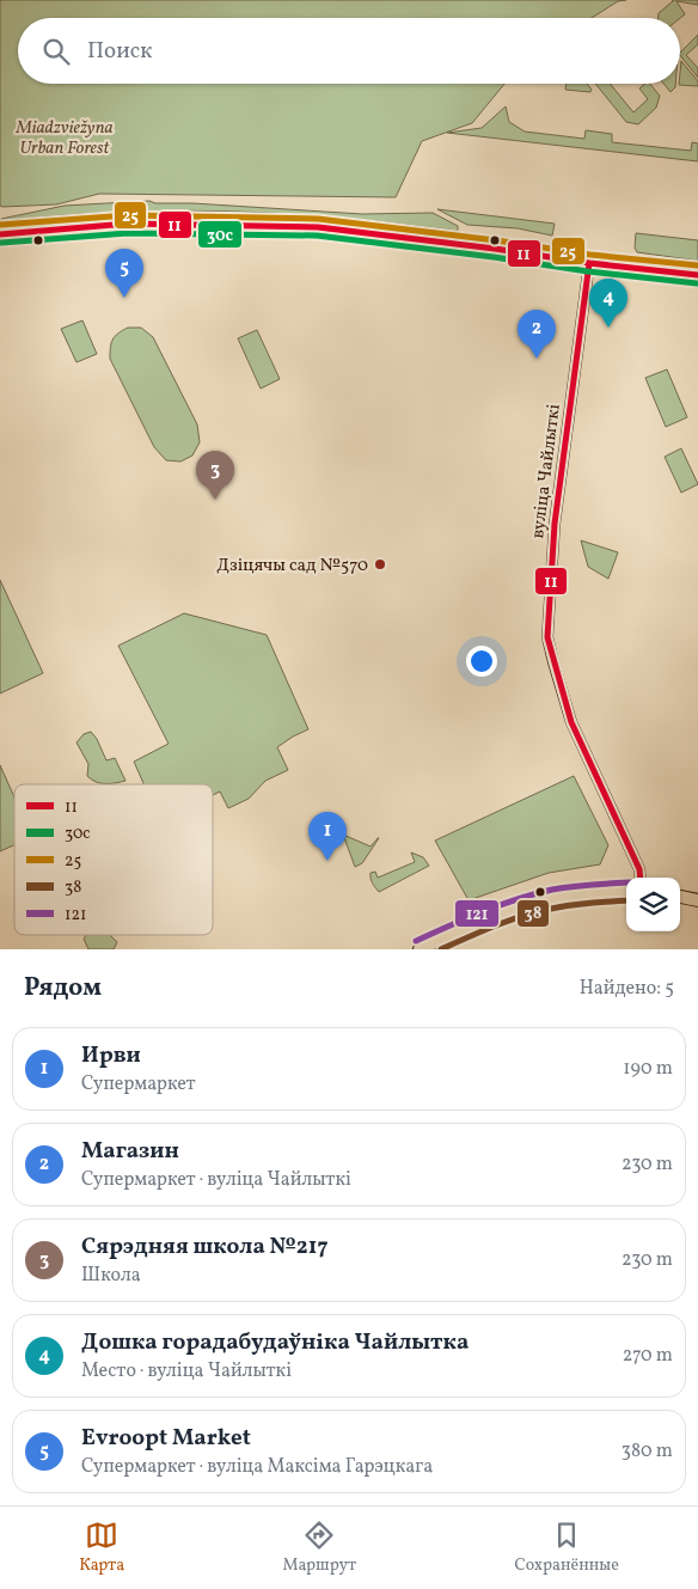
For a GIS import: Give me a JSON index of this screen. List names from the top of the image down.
{
  "streets": {
    "street": ["вуліца Чайлыткі"]
  },
  "parks": ["Miadzviežyna Urban Forest"],
  "places": ["Дзіцячы сад №570"],
  "lines": [
    "transit line 25",
    "transit line 11",
    "transit line 30с",
    "transit line 121",
    "transit line 38"
  ],
  "legend": [
    "11",
    "30с",
    "25",
    "38",
    "121"
  ],
  "page": {
    "search": "Поиск",
    "pins": [
      "5",
      "4",
      "2",
      "3",
      "1"
    ],
    "heading": ["Рядом", "Найдено: 5"],
    "list": [
      {
        "mark": "1",
        "name": "Ирви",
        "note": "Супермаркет",
        "value": "190 m"
      },
      {
        "mark": "2",
        "name": "Магазин",
        "note": "Супермаркет · вуліца Чайлыткі",
        "value": "230 m"
      },
      {
        "mark": "3",
        "name": "Сярэдняя школа №217",
        "note": "Школа",
        "value": "230 m"
      },
      {
        "mark": "4",
        "name": "Дошка горадабудаўніка Чайлытка",
        "note": "Место · вуліца Чайлыткі",
        "value": "270 m"
      },
      {
        "mark": "5",
        "name": "Evroopt Market",
        "note": "Супермаркет · вуліца Максіма Гарэцкага",
        "value": "380 m"
      }
    ],
    "nav": ["Карта", "Маршрут", "Сохранённые"]
  }
}
